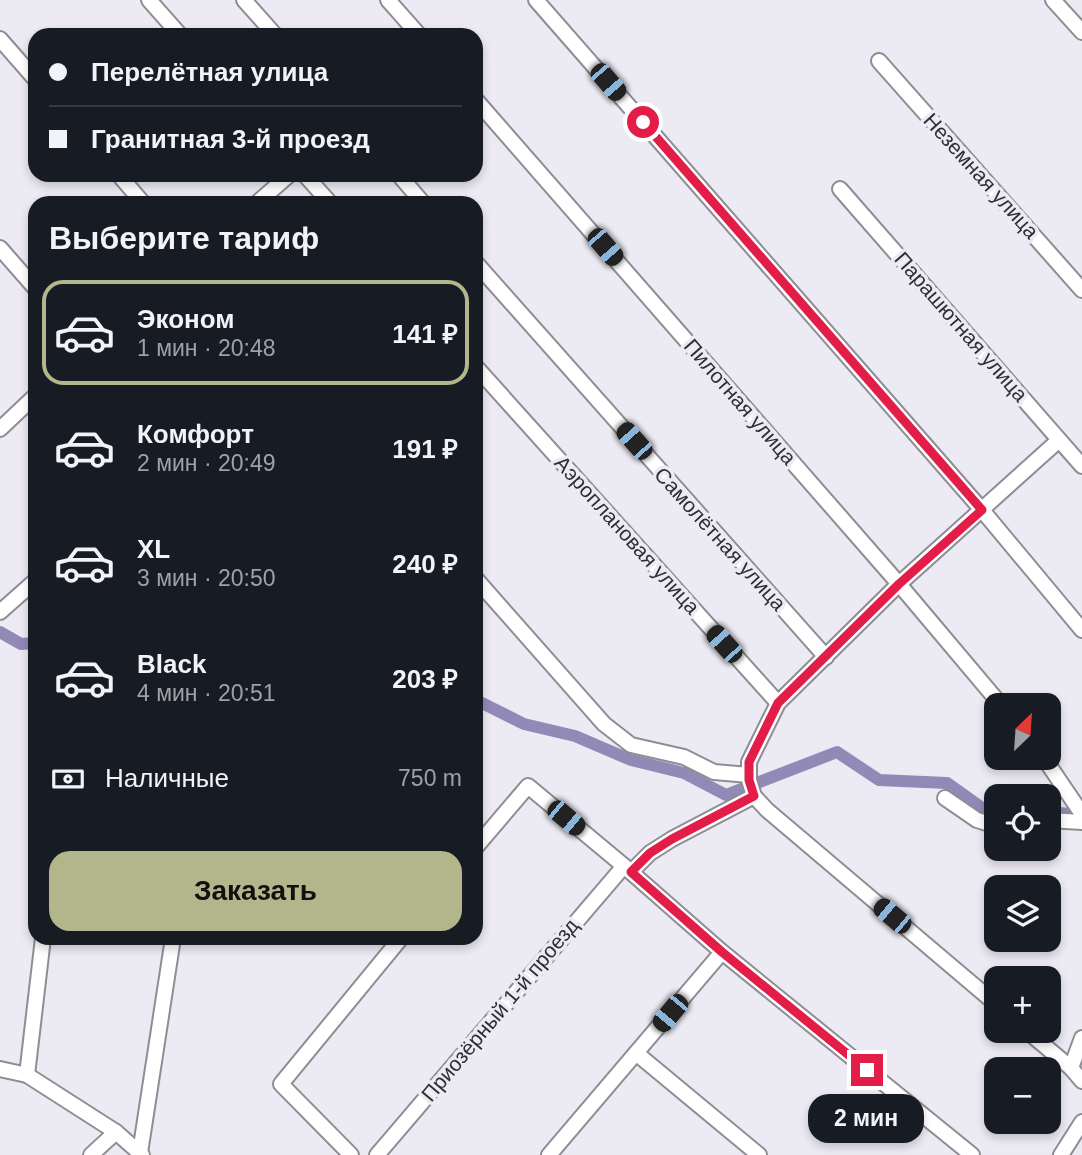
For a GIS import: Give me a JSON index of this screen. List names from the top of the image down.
{
  "streets": {
    "street": [
      "Неземная улица",
      "Парашютная улица",
      "Пилотная улица",
      "Аэроплановая улица",
      "Самолётная улица",
      "Приозёрный 1-й проезд"
    ]
  },
  "north": "top right",
  "page": {
    "banner": ["Перелётная улица", "Гранитная 3-й проезд"],
    "heading": "Выберите тариф",
    "list": [
      {
        "name": "Эконом",
        "note": "1 мин · 20:48",
        "value": "141 ₽"
      },
      {
        "name": "Комфорт",
        "note": "2 мин · 20:49",
        "value": "191 ₽"
      },
      {
        "name": "XL",
        "note": "3 мин · 20:50",
        "value": "240 ₽"
      },
      {
        "name": "Black",
        "note": "4 мин · 20:51",
        "value": "203 ₽"
      }
    ],
    "map_buttons": ["+", "−"],
    "pay": ["Наличные", "750 m"],
    "buttons": "Заказать",
    "bubble": "2 мин"
  }
}
